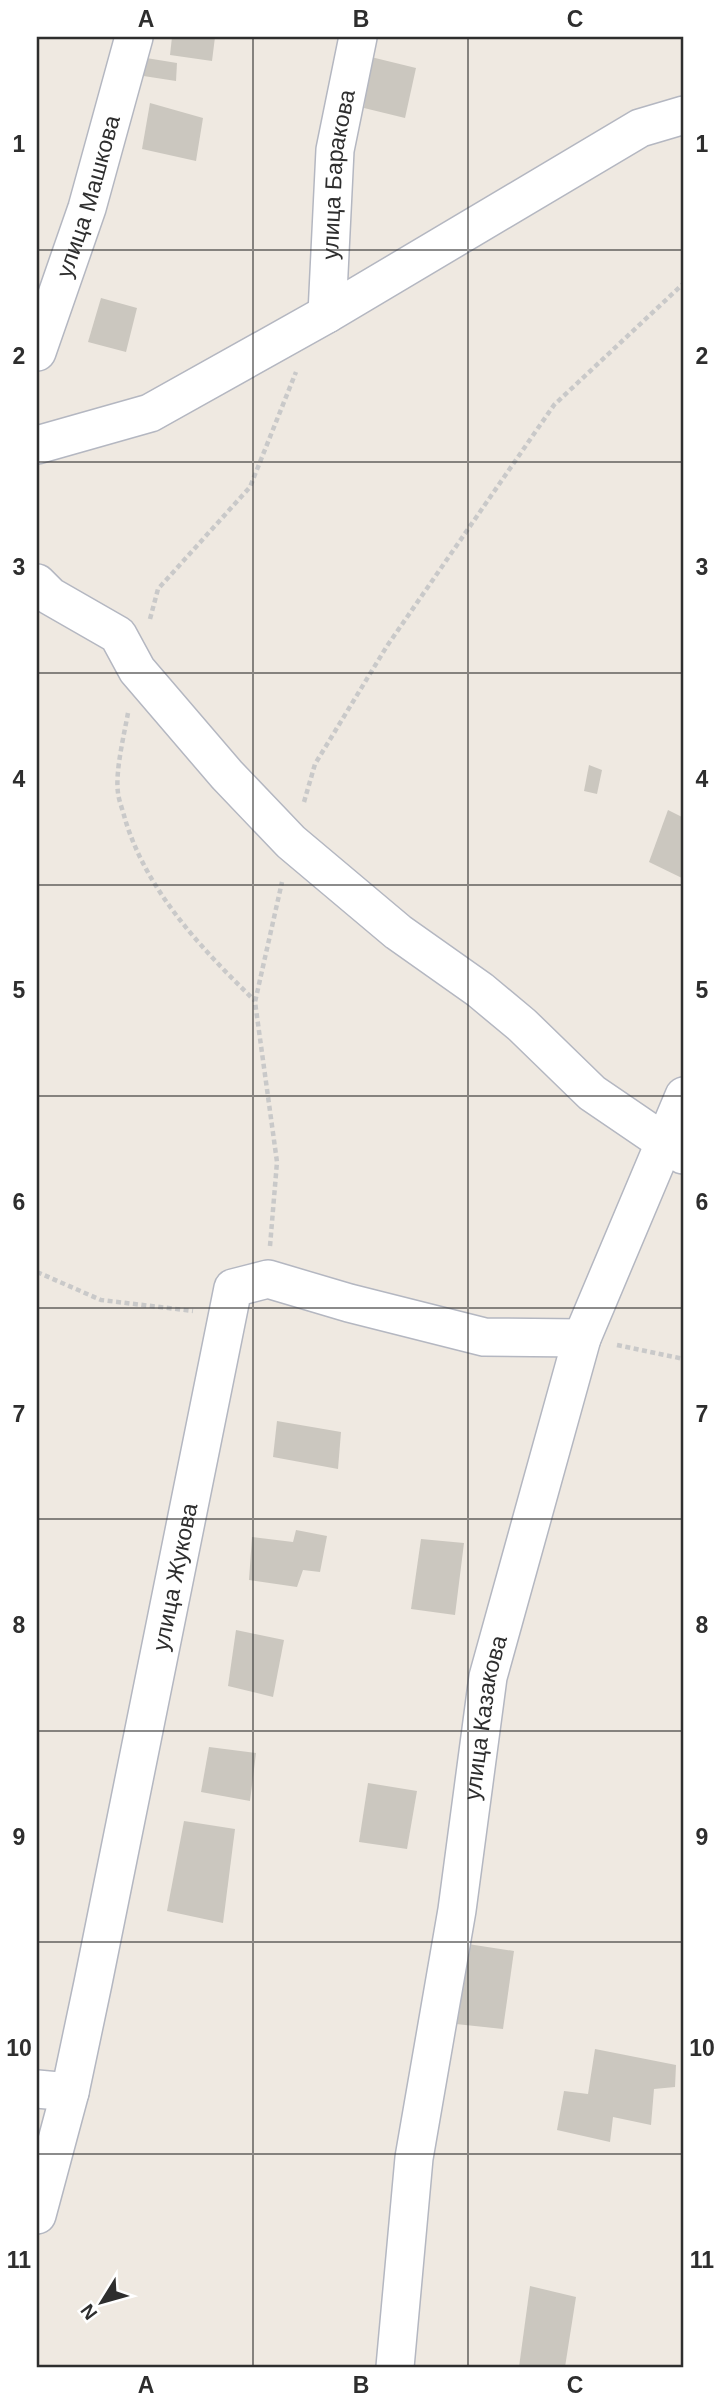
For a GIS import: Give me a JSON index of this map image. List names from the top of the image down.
{
  "streets": {
    "street": [
      "улица Баракова",
      "улица Машкова",
      "улица Жукова",
      "улица Казакова"
    ]
  },
  "north": "bottom left",
  "grid": {
    "columns": ["A", "B", "C"],
    "rows": [
      "1",
      "2",
      "3",
      "4",
      "5",
      "6",
      "7",
      "8",
      "9",
      "10",
      "11"
    ]
  }
}
